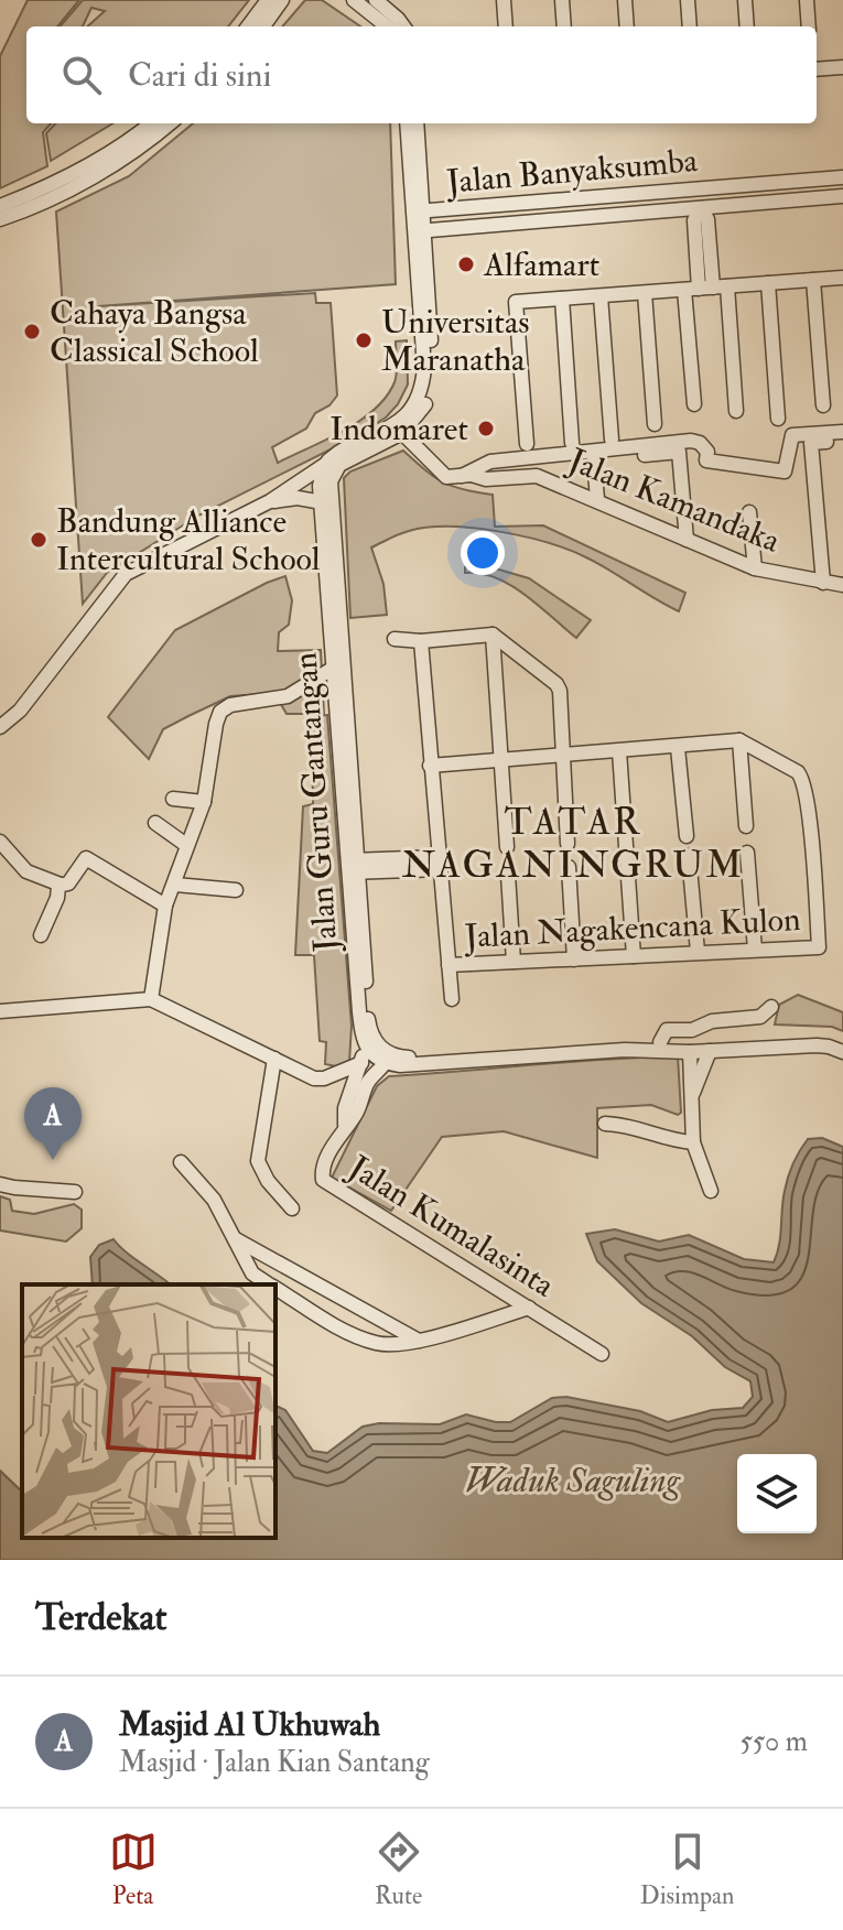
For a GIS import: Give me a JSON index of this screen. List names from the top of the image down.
{
  "streets": {
    "street": [
      "Jalan Banyaksumba",
      "Jalan Kamandaka",
      "Jalan Guru Gantangan",
      "Jalan Nagakencana Kulon",
      "Jalan Kumalasinta"
    ]
  },
  "crossings": [
    ["Jalan Banyaksumba", "Jalan Guru Gantangan"],
    ["Jalan Kamandaka", "Jalan Guru Gantangan"],
    ["Jalan Guru Gantangan", "Jalan Kumalasinta"]
  ],
  "districts": ["TATAR NAGANINGRUM"],
  "water": ["Waduk Saguling"],
  "places": [
    "Alfamart",
    "Cahaya Bangsa Classical School",
    "Universitas Maranatha",
    "Indomaret",
    "Bandung Alliance Intercultural School"
  ],
  "page": {
    "search": "Cari di sini",
    "pins": "A",
    "heading": "Terdekat",
    "list": [
      {
        "mark": "A",
        "name": "Masjid Al Ukhuwah",
        "note": "Masjid · Jalan Kian Santang",
        "value": "550 m"
      }
    ],
    "nav": ["Peta", "Rute", "Disimpan"]
  }
}
